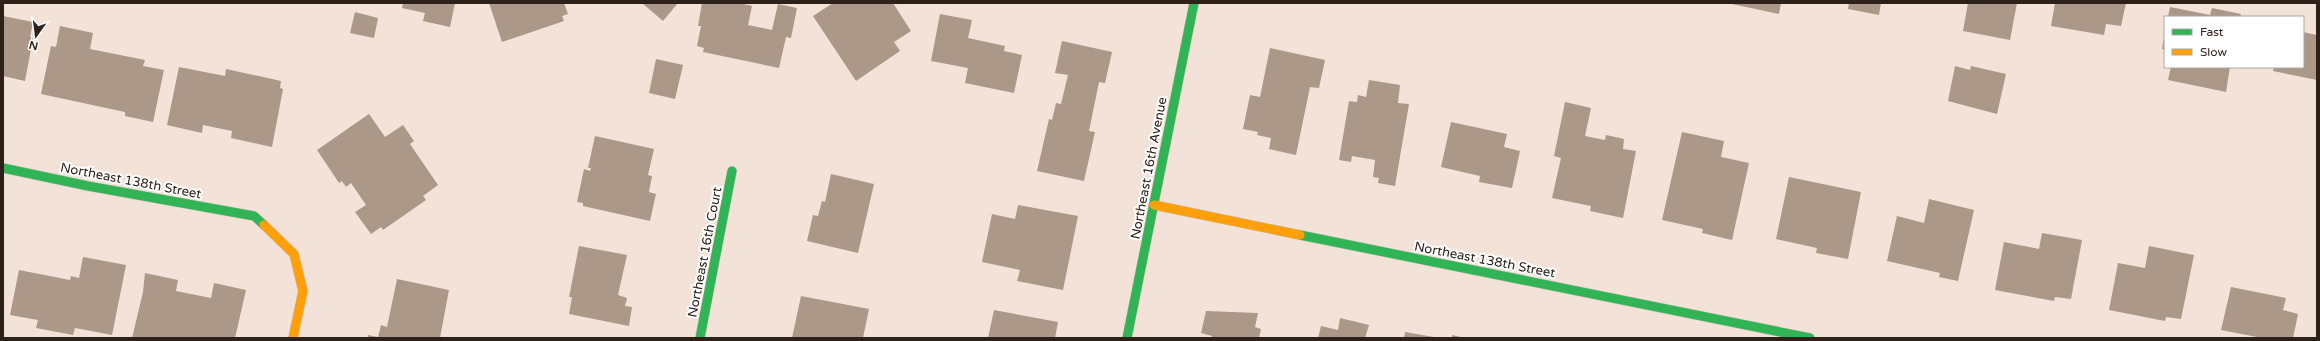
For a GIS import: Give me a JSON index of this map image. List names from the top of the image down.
{
  "streets": {
    "street": ["Northeast 16th Avenue", "Northeast 138th Street", "Northeast 16th Court"]
  },
  "crossings": [
    ["Northeast 16th Avenue", "Northeast 138th Street"]
  ],
  "legend": ["Fast", "Slow"],
  "north": "bottom"
}
